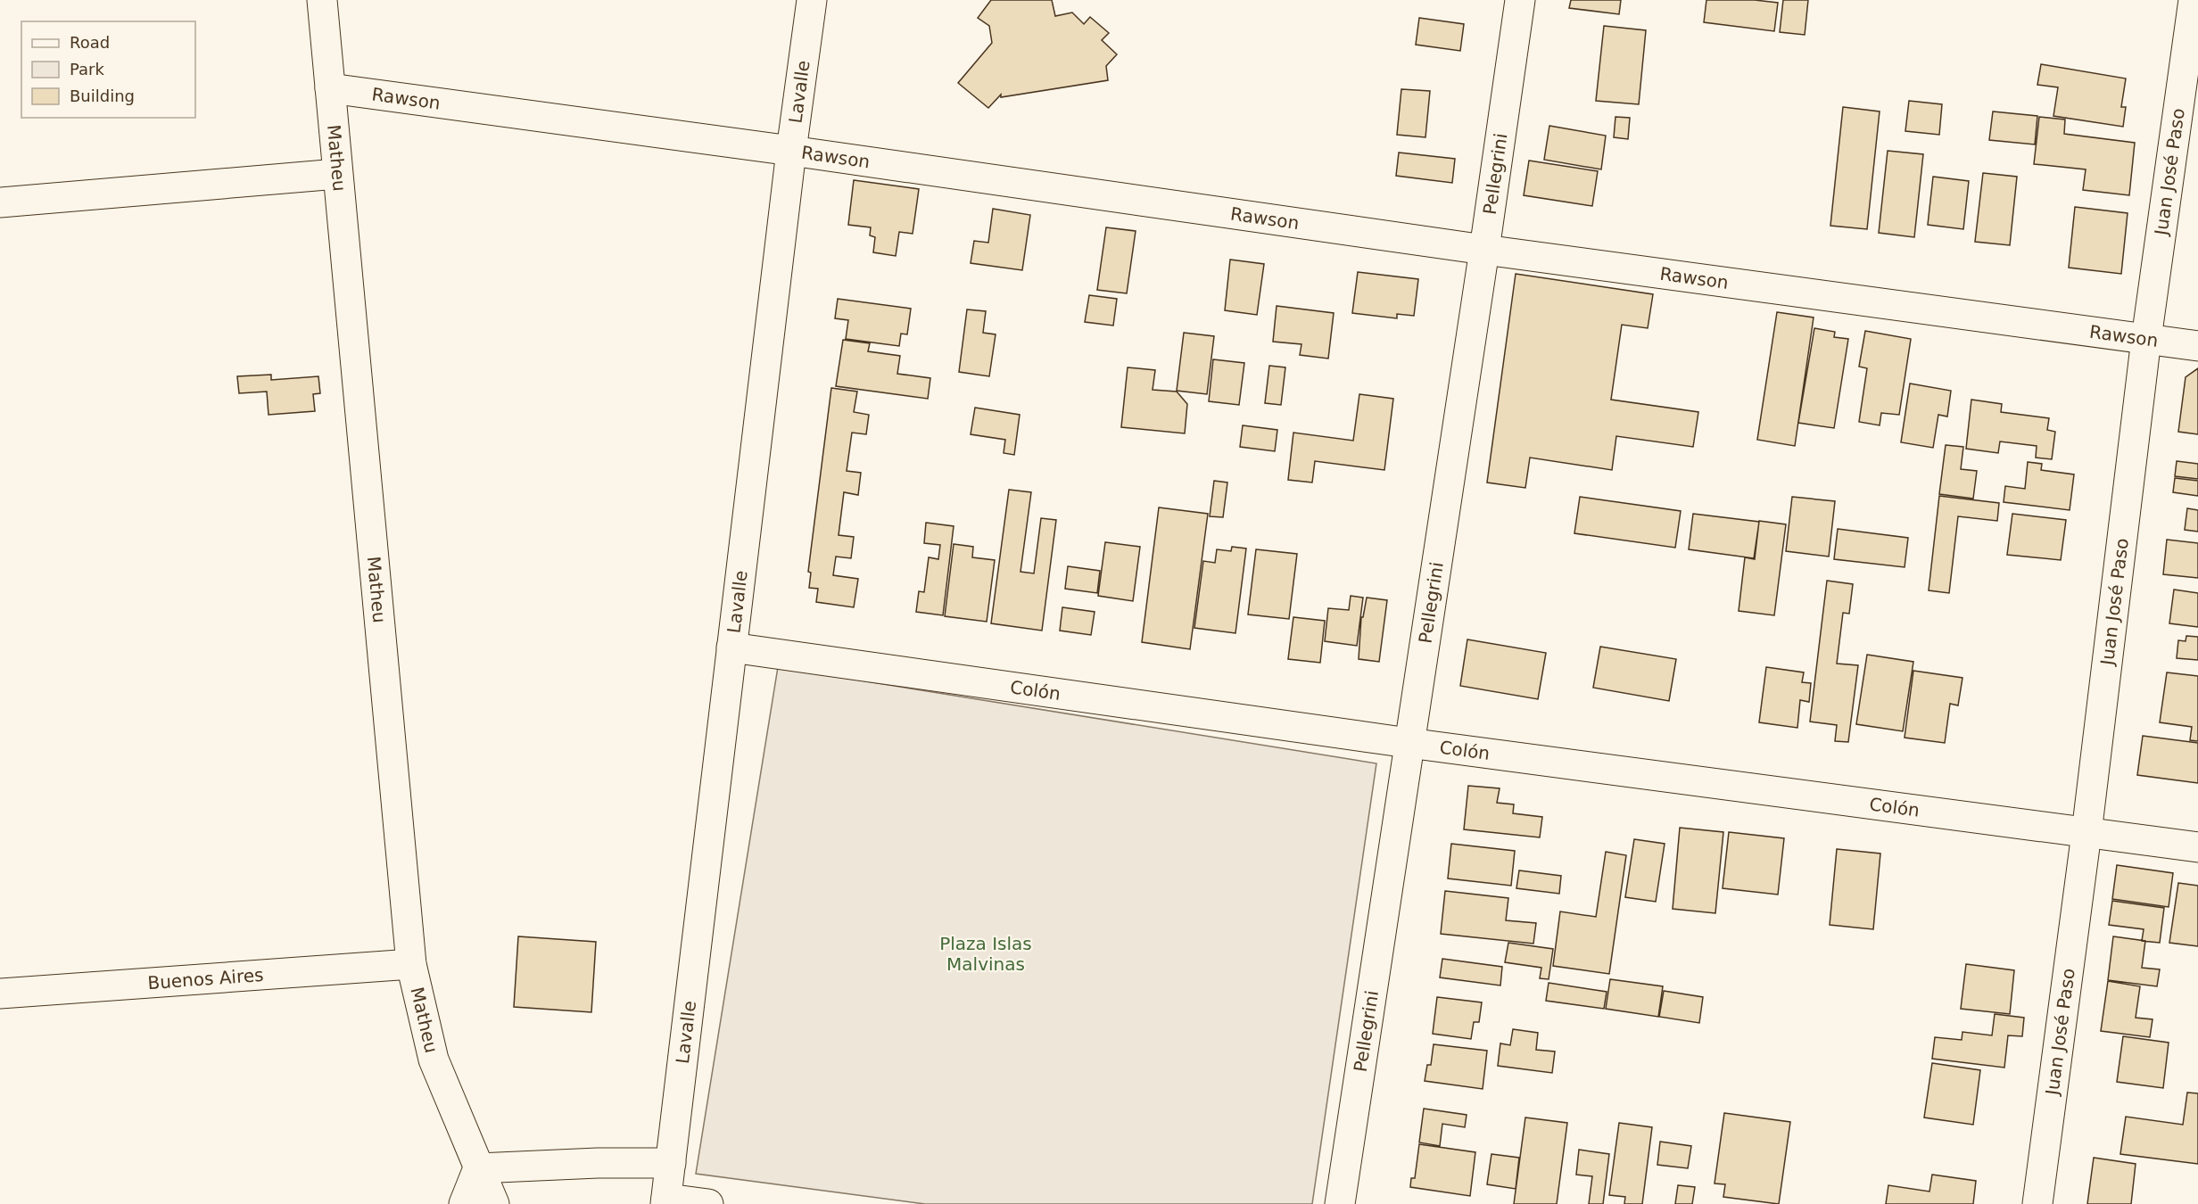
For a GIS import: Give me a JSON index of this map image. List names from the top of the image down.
{
  "streets": {
    "street": [
      "Lavalle",
      "Rawson",
      "Matheu",
      "Juan José Paso",
      "Pellegrini",
      "Colón",
      "Buenos Aires"
    ]
  },
  "crossings": [
    ["Lavalle", "Rawson"],
    ["Lavalle", "Colón"],
    ["Rawson", "Matheu"],
    ["Rawson", "Juan José Paso"],
    ["Rawson", "Pellegrini"],
    ["Matheu", "Buenos Aires"],
    ["Juan José Paso", "Colón"],
    ["Pellegrini", "Colón"]
  ],
  "parks": ["Plaza Islas Malvinas"],
  "legend": ["Road", "Park", "Building"]
}
